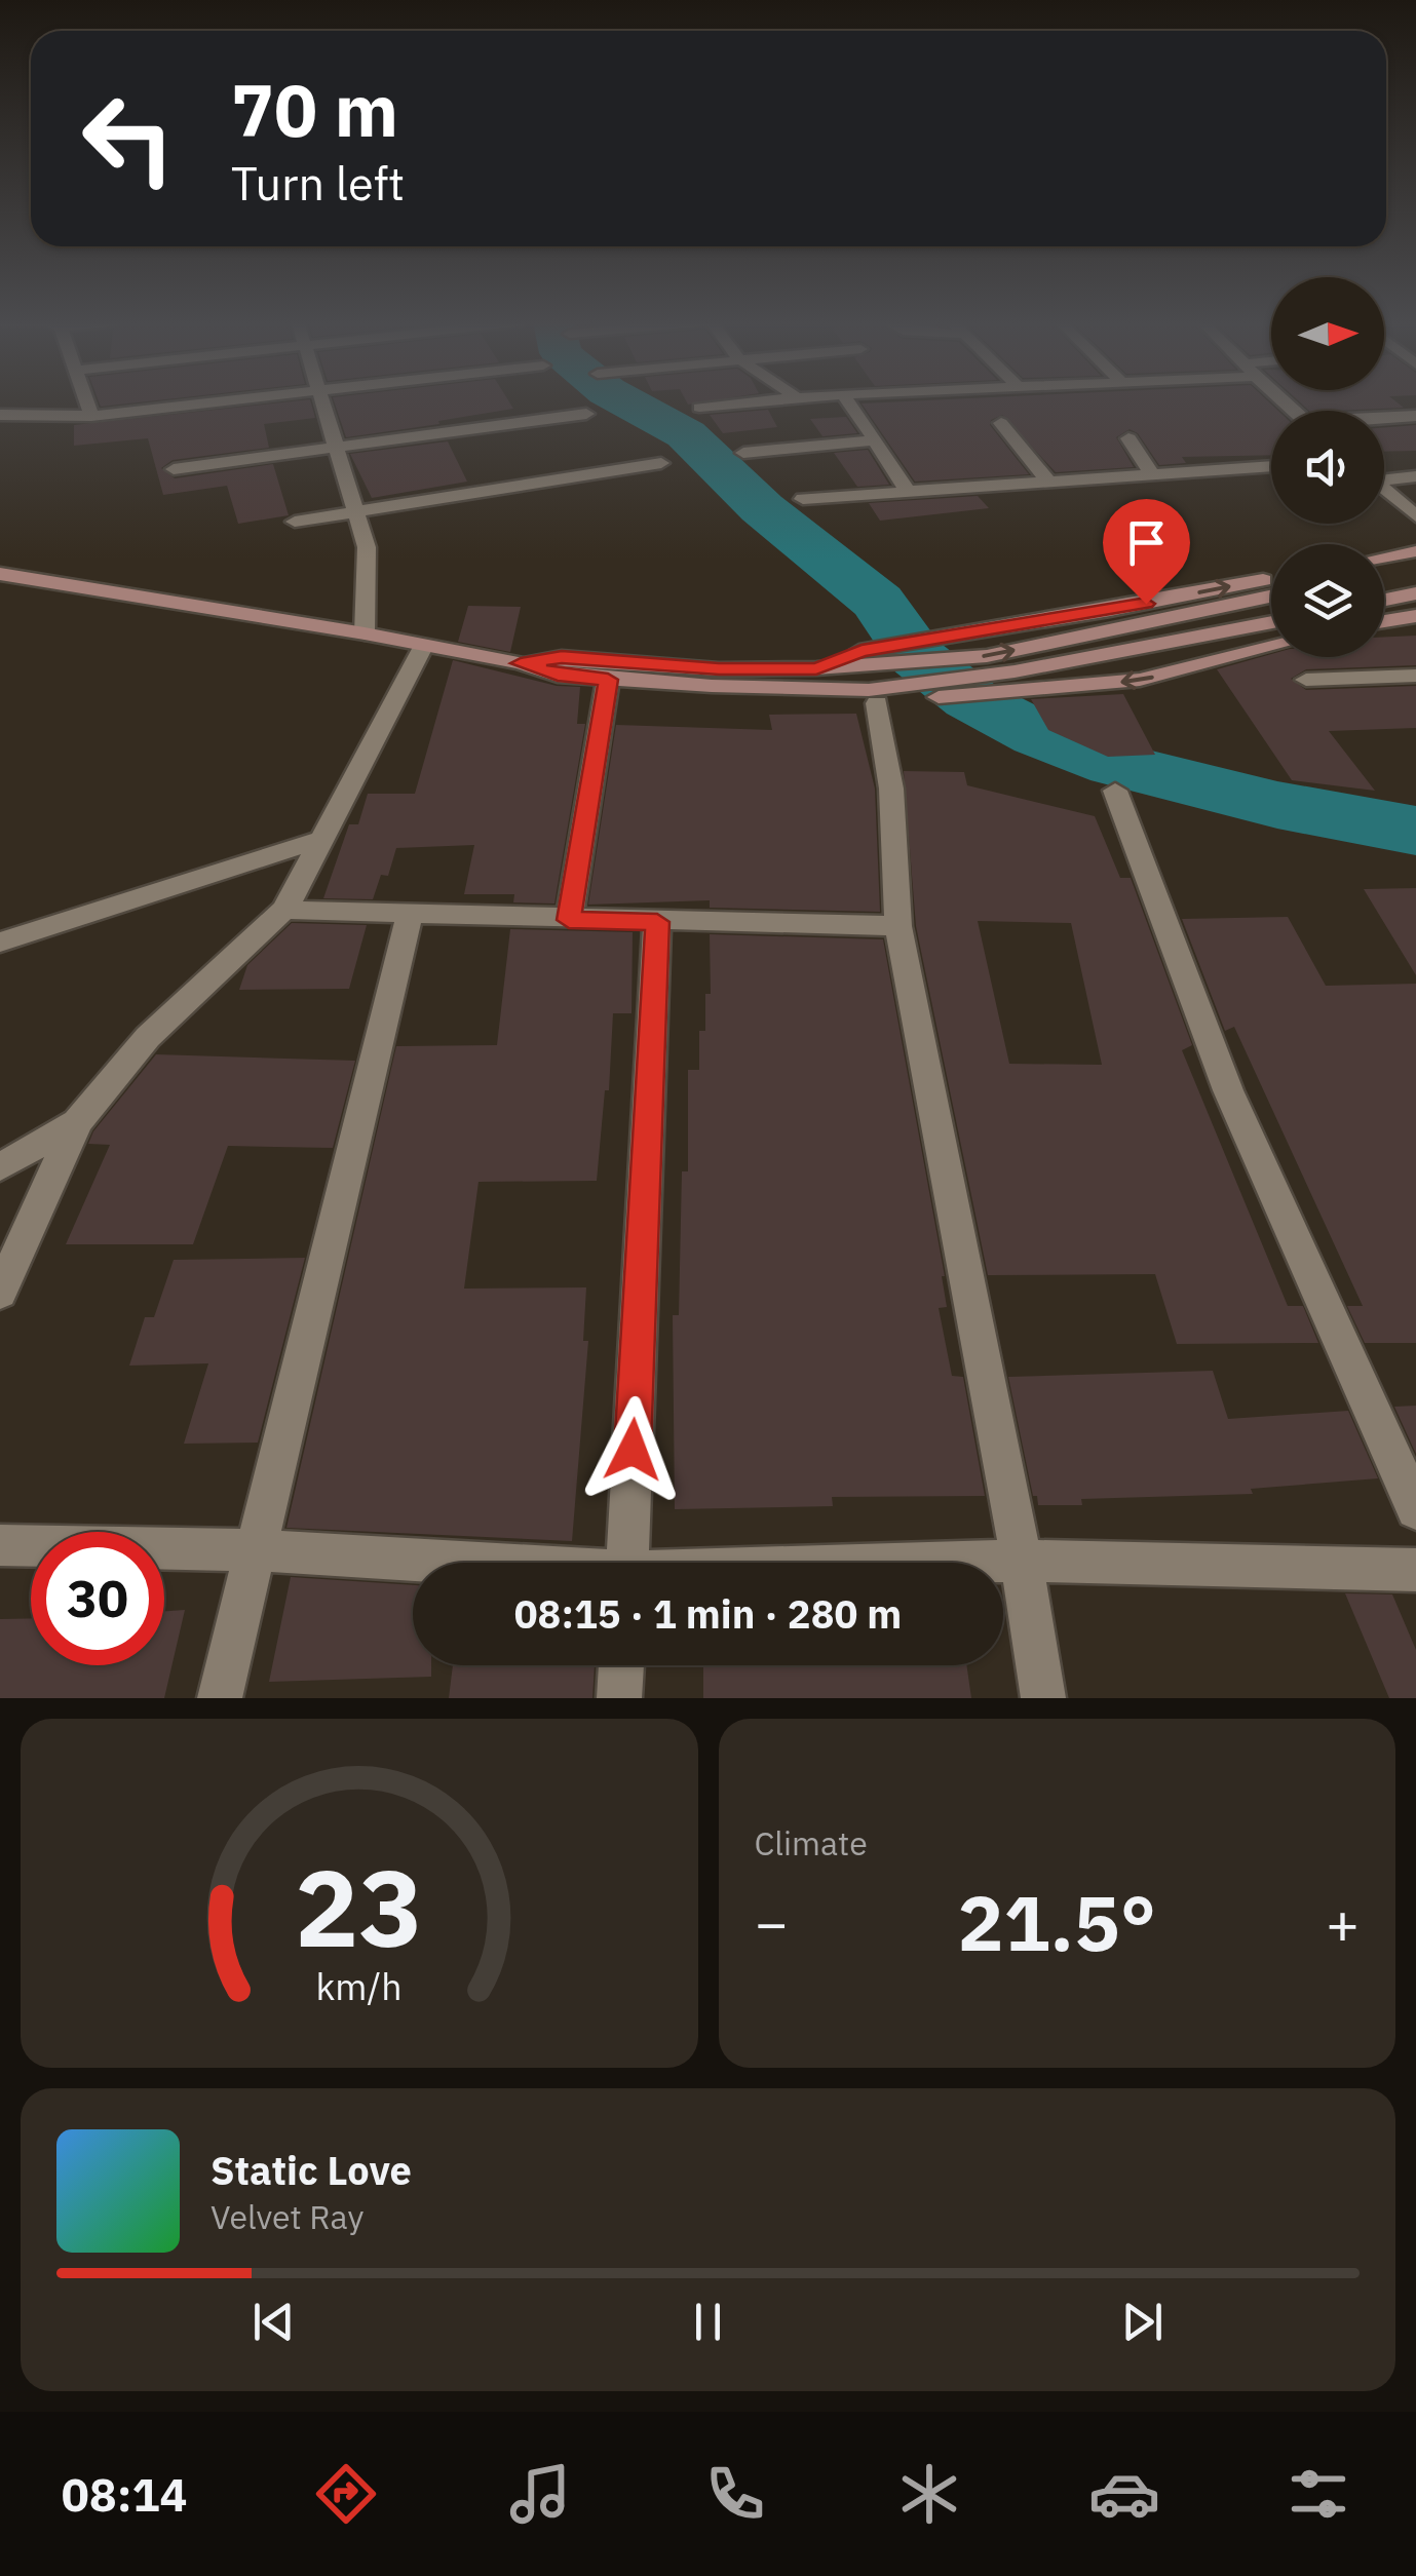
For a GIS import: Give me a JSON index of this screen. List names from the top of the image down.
{
  "north": "right",
  "page": {
    "turn": ["70 m", "Turn left"],
    "limit": "30",
    "trip": "08:15 · 1 min · 280 m",
    "tile": "Climate",
    "heat": ["−", "21.5°", "+"],
    "song": ["Static Love", "Velvet Ray"],
    "tabs": "08:14",
    "gauge": ["23", "km/h"]
  }
}
